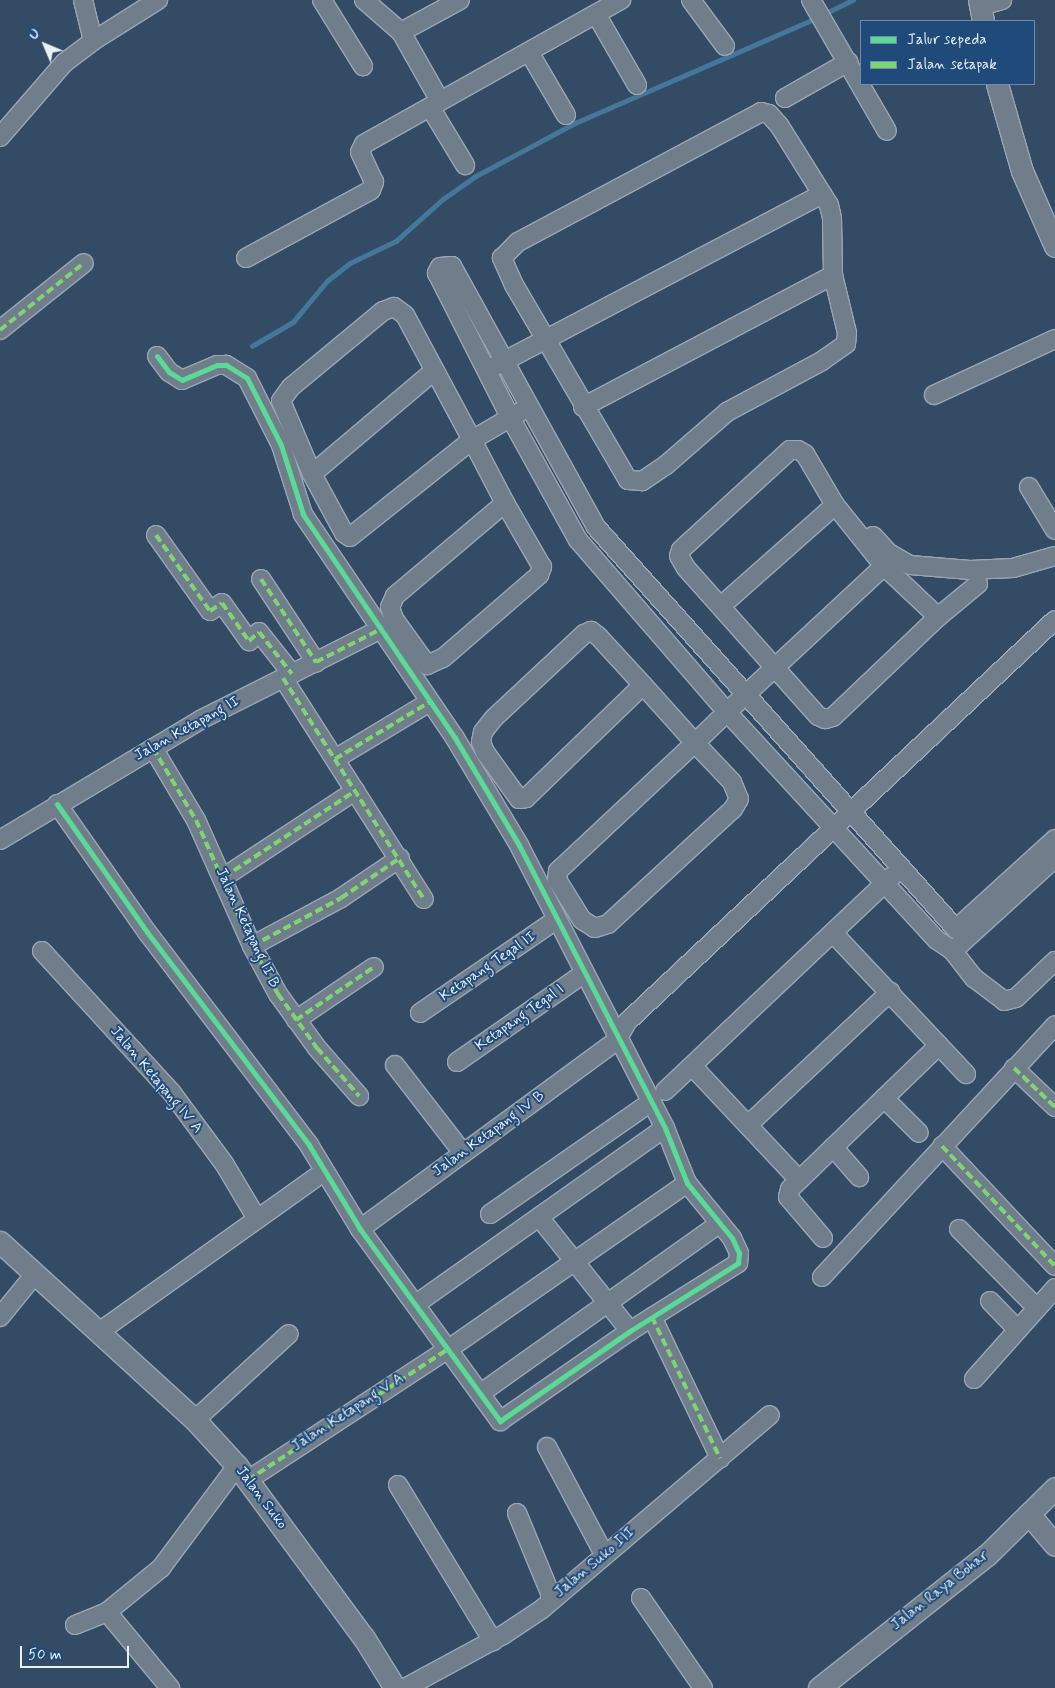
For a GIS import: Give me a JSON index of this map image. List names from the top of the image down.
{
  "streets": {
    "street": [
      "Jalan Ketapang II",
      "Jalan Ketapang II B",
      "Ketapang Tegal II",
      "Ketapang Tegal I",
      "Jalan Ketapang IV A",
      "Jalan Ketapang IV B",
      "Jalan Ketapang V A",
      "Jalan Suko",
      "Jalan Suko III",
      "Jalan Raya Bohar"
    ]
  },
  "crossings": [
    ["Jalan Ketapang II", "Jalan Ketapang II B"],
    ["Jalan Ketapang V A", "Jalan Suko"]
  ],
  "legend": ["Jalur sepeda", "Jalan setapak"],
  "scale_bar": "50 m",
  "north": "top left"
}
